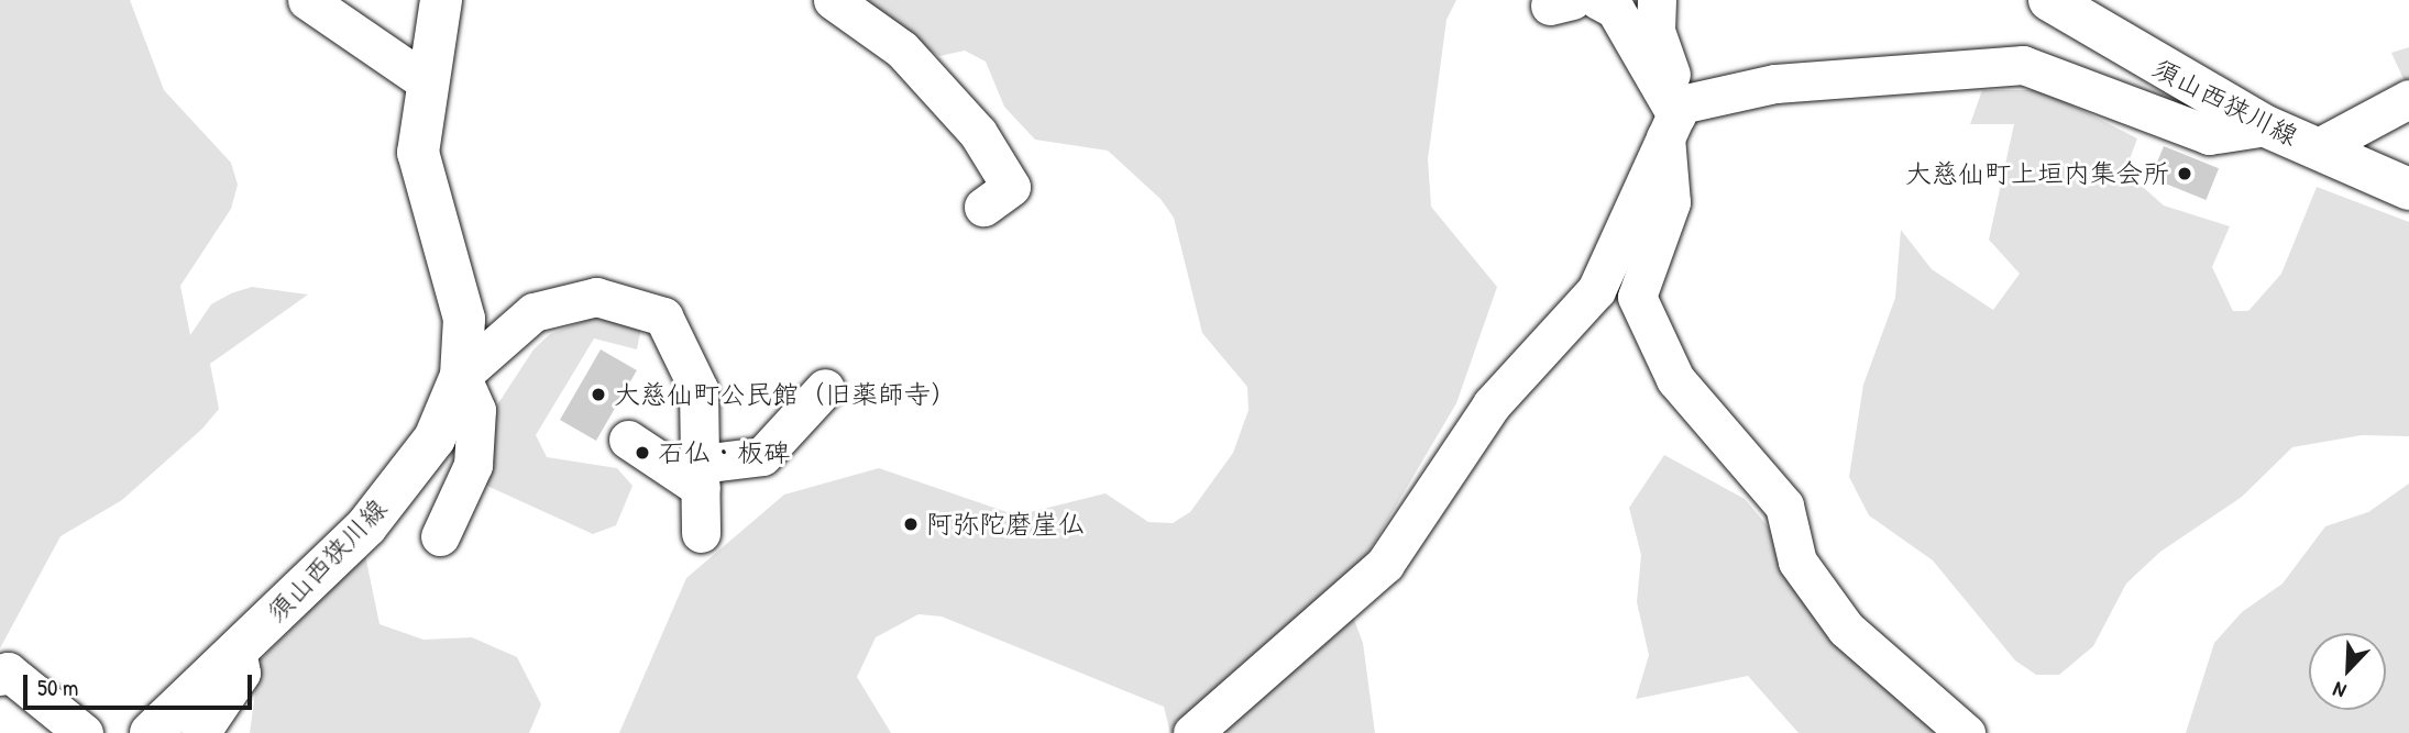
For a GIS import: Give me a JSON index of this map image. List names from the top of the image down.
{
  "streets": {
    "main road": ["須山西狭川線"]
  },
  "places": [
    "大慈仙町上垣内集会所",
    "大慈仙町公民館（旧薬師寺）",
    "石仏・板碑",
    "阿弥陀磨崖仏"
  ],
  "scale_bar": "50 m",
  "north": "bottom left"
}
